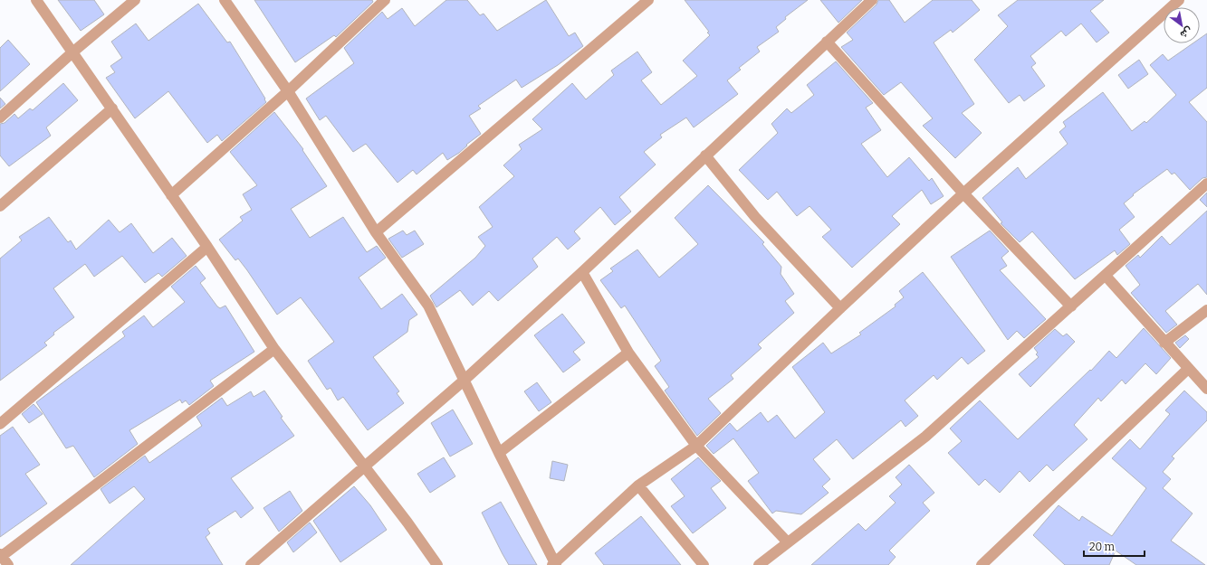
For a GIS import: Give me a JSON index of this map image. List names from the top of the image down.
{
  "scale_bar": "20 m",
  "north": "bottom right"
}
